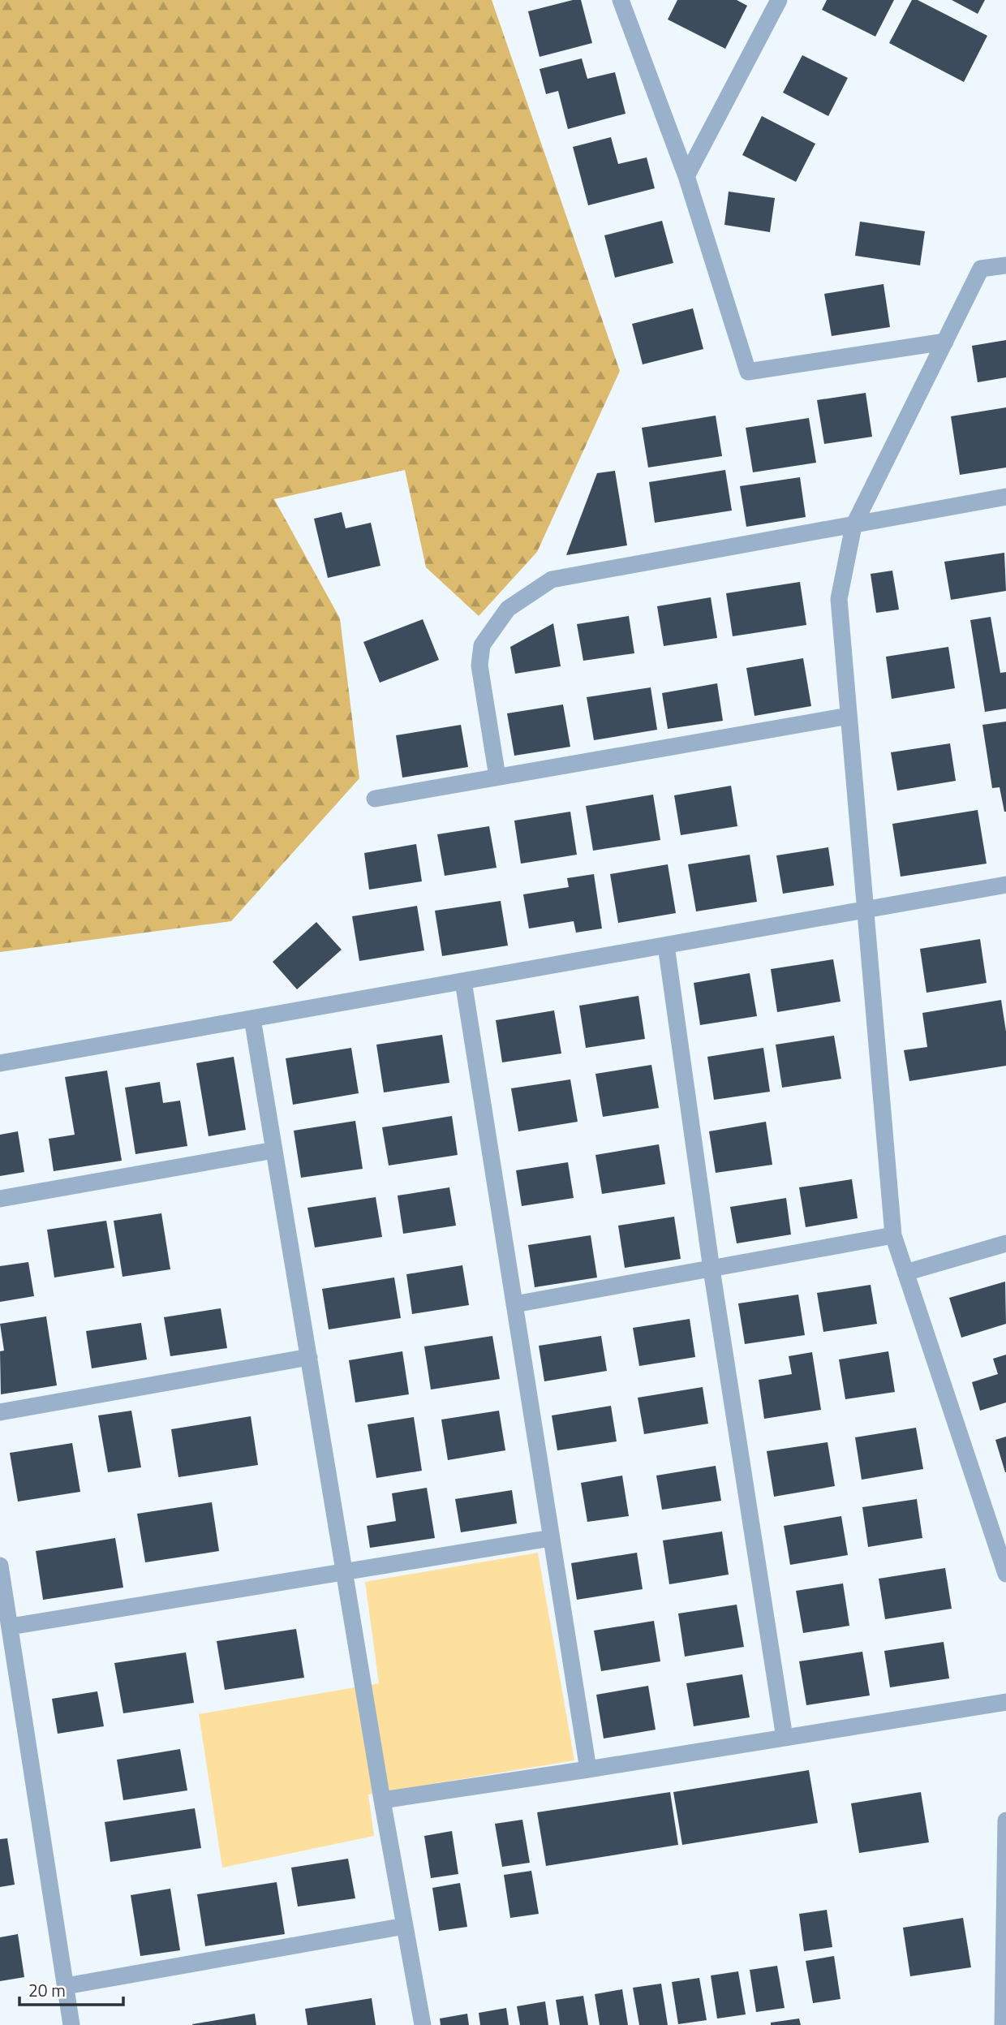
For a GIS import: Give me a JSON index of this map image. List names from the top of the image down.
{
  "scale_bar": "20 m"
}
